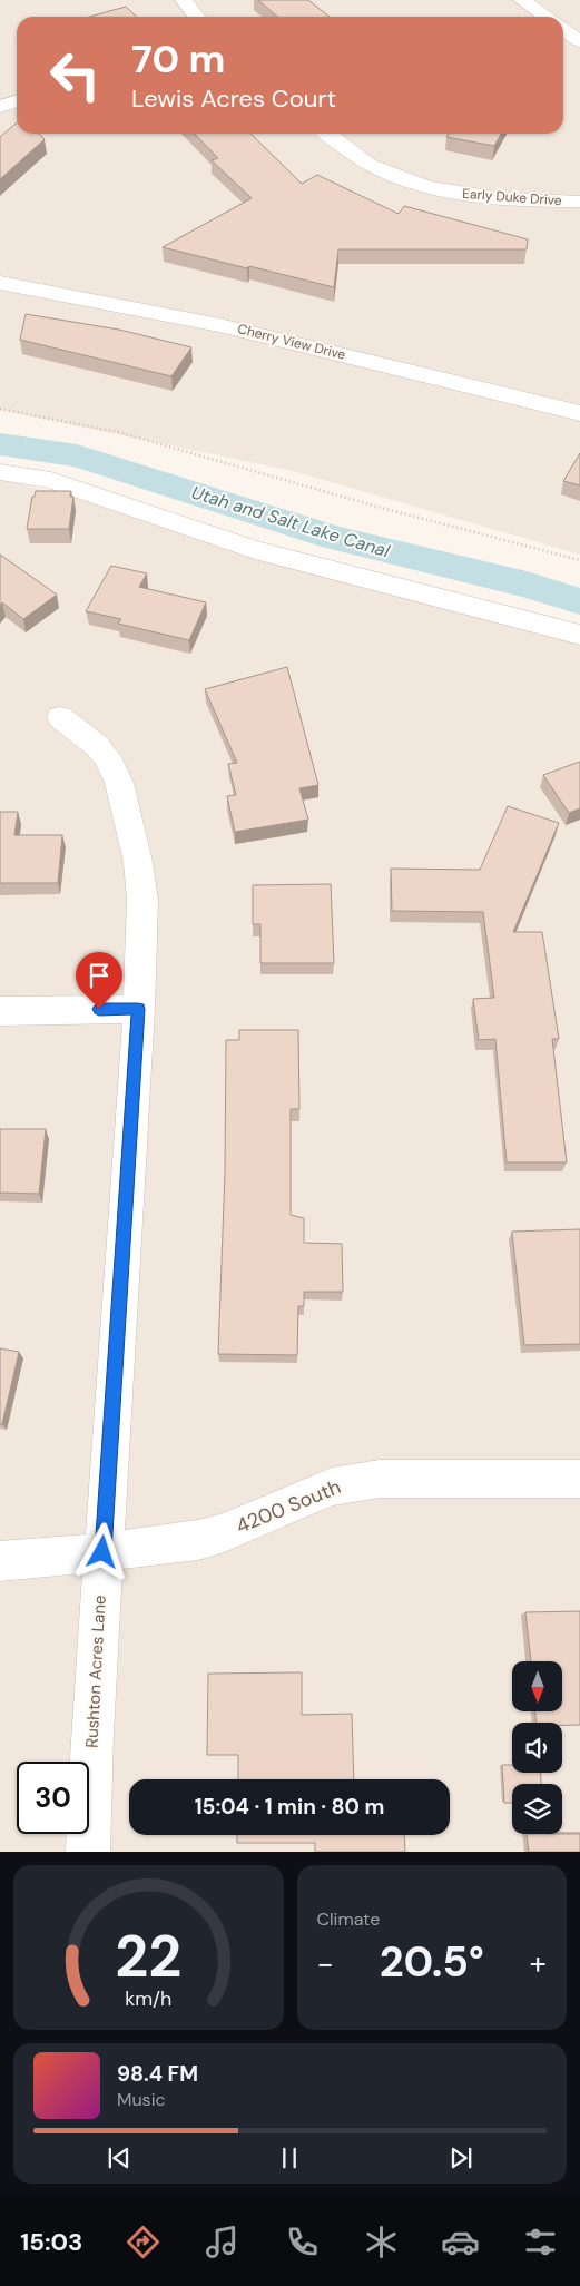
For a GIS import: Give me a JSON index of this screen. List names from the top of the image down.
{
  "streets": {
    "street": [
      "Early Duke Drive",
      "Cherry View Drive",
      "4200 South",
      "Rushton Acres Lane"
    ]
  },
  "crossings": [
    ["4200 South", "Rushton Acres Lane"]
  ],
  "water": ["Utah and Salt Lake Canal"],
  "north": "bottom",
  "page": {
    "turn": ["70 m", "Lewis Acres Court"],
    "limit": "30",
    "trip": "15:04 · 1 min · 80 m",
    "tile": "Climate",
    "heat": ["−", "20.5°", "+"],
    "song": ["98.4 FM", "Music"],
    "tabs": "15:03",
    "gauge": ["22", "km/h"]
  }
}
